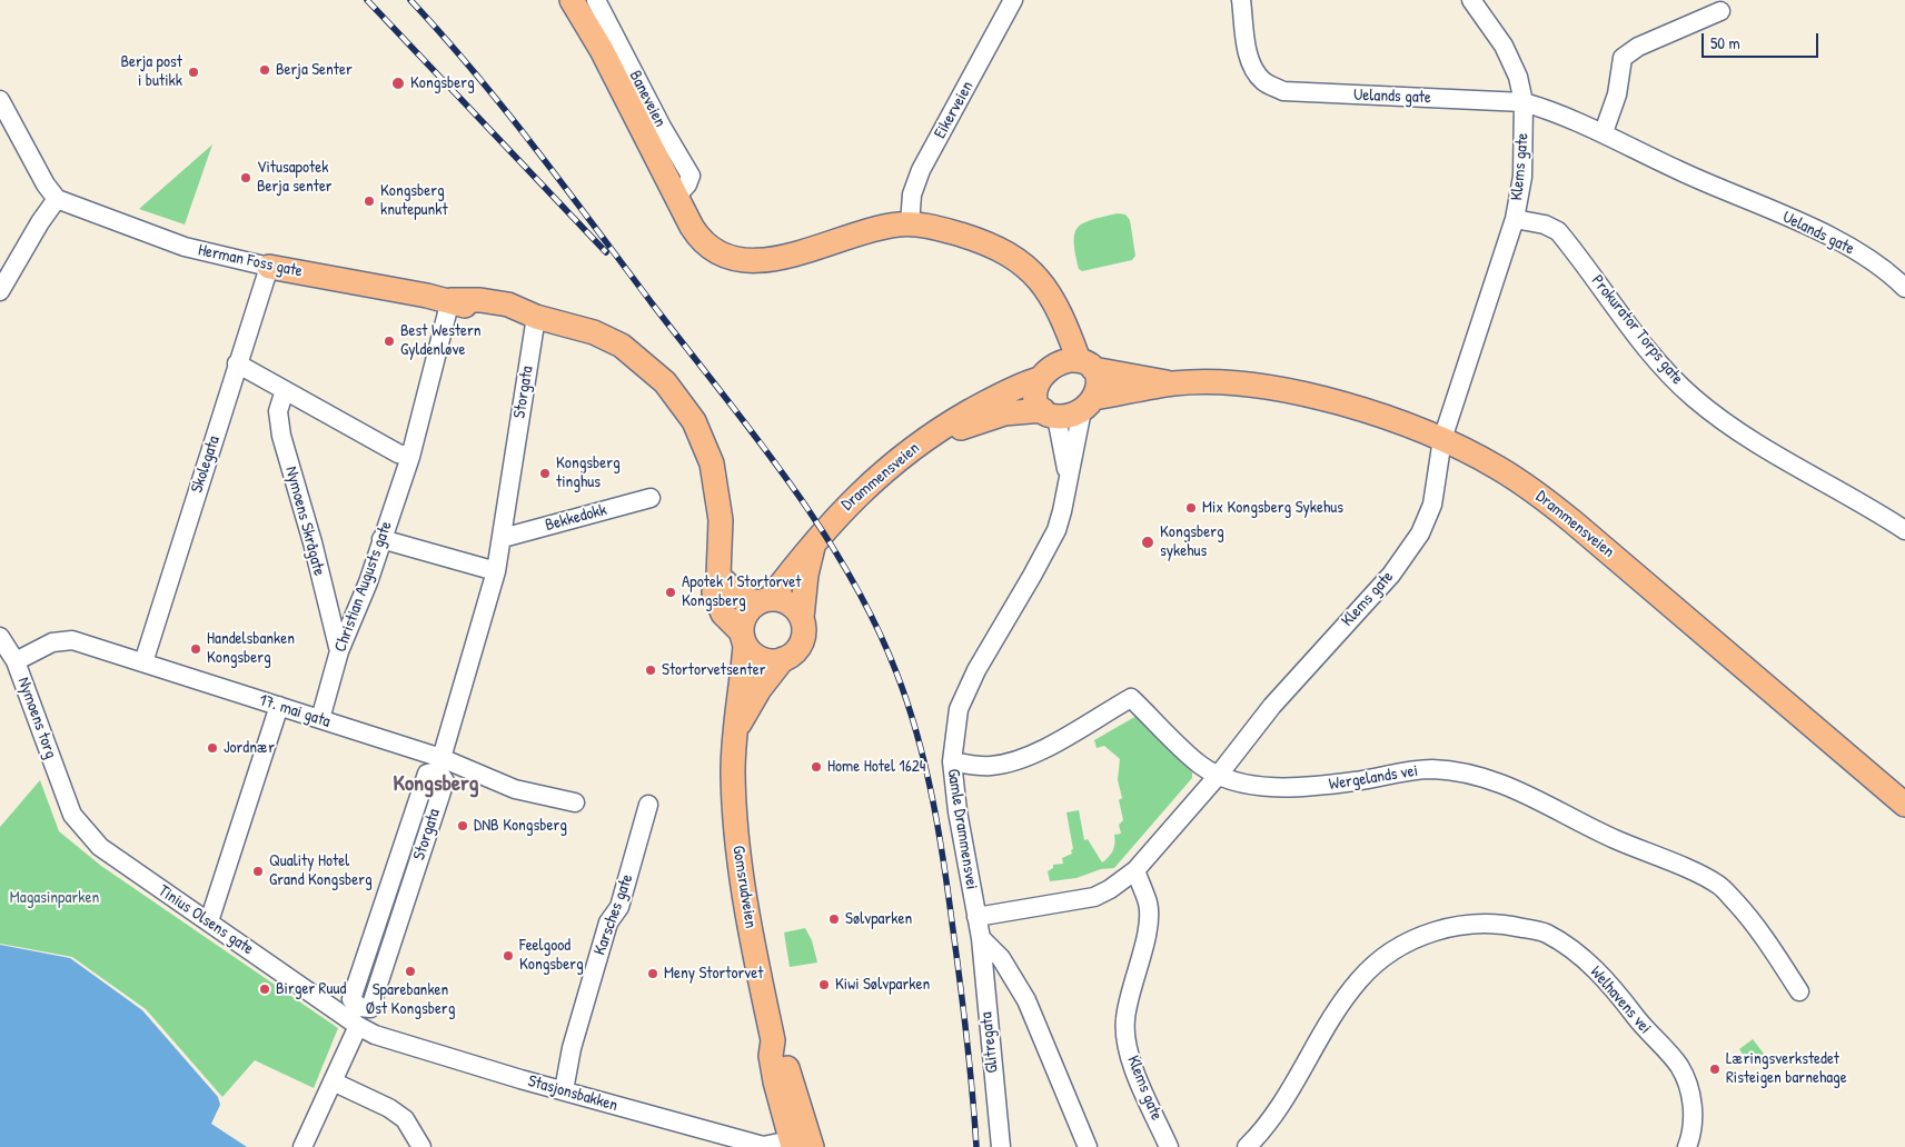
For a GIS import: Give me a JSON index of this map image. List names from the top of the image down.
{
  "streets": {
    "main road": [
      "Baneveien",
      "Herman Foss gate",
      "Drammensveien",
      "Gomsrudveien"
    ],
    "street": [
      "Uelands gate",
      "Eikerveien",
      "Klems gate",
      "Prokurator Torps gate",
      "Storgata",
      "Skolegata",
      "Bekkedokk",
      "Nymoens Skrågate",
      "Christian Augusts gate",
      "17. mai gata",
      "Nymoens torg",
      "Wergelands vei",
      "Gamle Drammensvei",
      "Karsches gate",
      "Tinius Olsens gate",
      "Welhavens vei",
      "Glitregata",
      "Stasjonsbakken"
    ]
  },
  "crossings": [
    ["Uelands gate", "Klems gate"],
    ["Baneveien", "Eikerveien"],
    ["Klems gate", "Prokurator Torps gate"],
    ["Klems gate", "Drammensveien"],
    ["Klems gate", "Wergelands vei"],
    ["Herman Foss gate", "Storgata"],
    ["Herman Foss gate", "Skolegata"],
    ["Herman Foss gate", "Drammensveien"],
    ["Herman Foss gate", "Christian Augusts gate"],
    ["Herman Foss gate", "Gomsrudveien"],
    ["Storgata", "Bekkedokk"],
    ["Storgata", "17. mai gata"],
    ["Skolegata", "17. mai gata"],
    ["Drammensveien", "Gamle Drammensvei"],
    ["Drammensveien", "Gomsrudveien"],
    ["Nymoens Skrågate", "Christian Augusts gate"],
    ["Christian Augusts gate", "17. mai gata"],
    ["17. mai gata", "Nymoens torg"],
    ["Nymoens torg", "Tinius Olsens gate"],
    ["Wergelands vei", "Gamle Drammensvei"],
    ["Gamle Drammensvei", "Glitregata"],
    ["Gomsrudveien", "Stasjonsbakken"],
    ["Karsches gate", "Stasjonsbakken"],
    ["Tinius Olsens gate", "Stasjonsbakken"]
  ],
  "districts": ["Kongsberg"],
  "parks": ["Magasinparken"],
  "places": [
    "Berja Senter",
    "Berja post i butikk",
    "Kongsberg",
    "Vitusapotek Berja senter",
    "Kongsberg knutepunkt",
    "Best Western Gyldenløve",
    "Kongsberg tinghus",
    "Mix Kongsberg Sykehus",
    "Kongsberg sykehus",
    "Apotek 1 Stortorvet Kongsberg",
    "Handelsbanken Kongsberg",
    "Stortorvetsenter",
    "Jordnær",
    "Home Hotel 1624",
    "DNB Kongsberg",
    "Quality Hotel Grand Kongsberg",
    "Sølvparken",
    "Feelgood Kongsberg",
    "Sparebanken Øst Kongsberg",
    "Meny Stortorvet",
    "Kiwi Sølvparken",
    "Birger Ruud",
    "Læringsverkstedet Risteigen barnehage"
  ],
  "scale_bar": "50 m"
}
